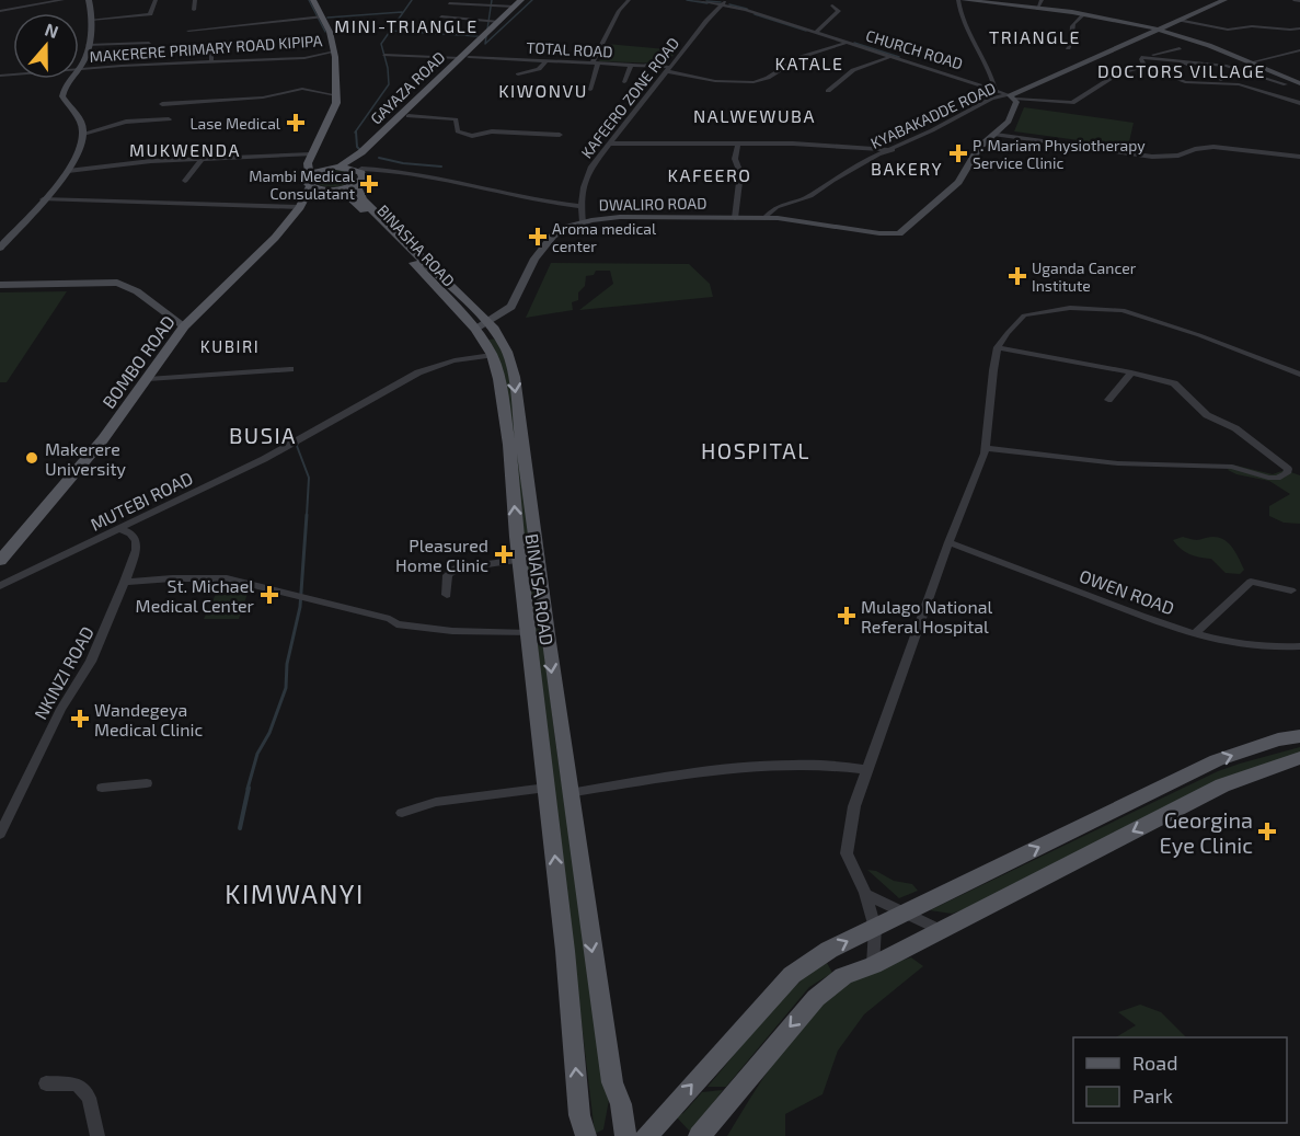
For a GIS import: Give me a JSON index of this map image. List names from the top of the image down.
{
  "streets": {
    "main road": [
      "GAYAZA ROAD",
      "BINASHA ROAD",
      "BOMBO ROAD",
      "BINAISA ROAD"
    ],
    "street": [
      "MAKERERE PRIMARY ROAD KIPIPA",
      "TOTAL ROAD",
      "CHURCH ROAD",
      "KAFEERO ZONE ROAD",
      "KYABAKADDE ROAD",
      "DWALIRO ROAD",
      "MUTEBI ROAD",
      "OWEN ROAD",
      "NKINZI ROAD"
    ]
  },
  "crossings": [
    ["TOTAL ROAD", "CHURCH ROAD"],
    ["TOTAL ROAD", "GAYAZA ROAD"],
    ["TOTAL ROAD", "KAFEERO ZONE ROAD"],
    ["CHURCH ROAD", "KAFEERO ZONE ROAD"],
    ["CHURCH ROAD", "KYABAKADDE ROAD"],
    ["CHURCH ROAD", "DWALIRO ROAD"],
    ["KAFEERO ZONE ROAD", "DWALIRO ROAD"],
    ["KYABAKADDE ROAD", "DWALIRO ROAD"],
    ["DWALIRO ROAD", "BINASHA ROAD"],
    ["DWALIRO ROAD", "BINAISA ROAD"],
    ["BINASHA ROAD", "BOMBO ROAD"],
    ["BINASHA ROAD", "BINAISA ROAD"],
    ["BOMBO ROAD", "BINAISA ROAD"],
    ["MUTEBI ROAD", "BINAISA ROAD"],
    ["MUTEBI ROAD", "NKINZI ROAD"]
  ],
  "districts": [
    "MINI-TRIANGLE",
    "TRIANGLE",
    "KATALE",
    "DOCTORS VILLAGE",
    "KIWONVU",
    "NALWEWUBA",
    "MUKWENDA",
    "BAKERY",
    "KAFEERO",
    "KUBIRI",
    "BUSIA",
    "HOSPITAL",
    "KIMWANYI"
  ],
  "places": {
    "health": [
      "Lase Medical",
      "P. Mariam Physiotherapy Service Clinic",
      "Mambi Medical Consulatant",
      "Aroma medical center",
      "Uganda Cancer Institute",
      "Pleasured Home Clinic",
      "St. Michael Medical Center",
      "Mulago National Referal Hospital",
      "Wandegeya Medical Clinic",
      "Georgina Eye Clinic"
    ],
    "other": ["Makerere University"]
  },
  "legend": ["Road", "Park"],
  "north": "top"
}
